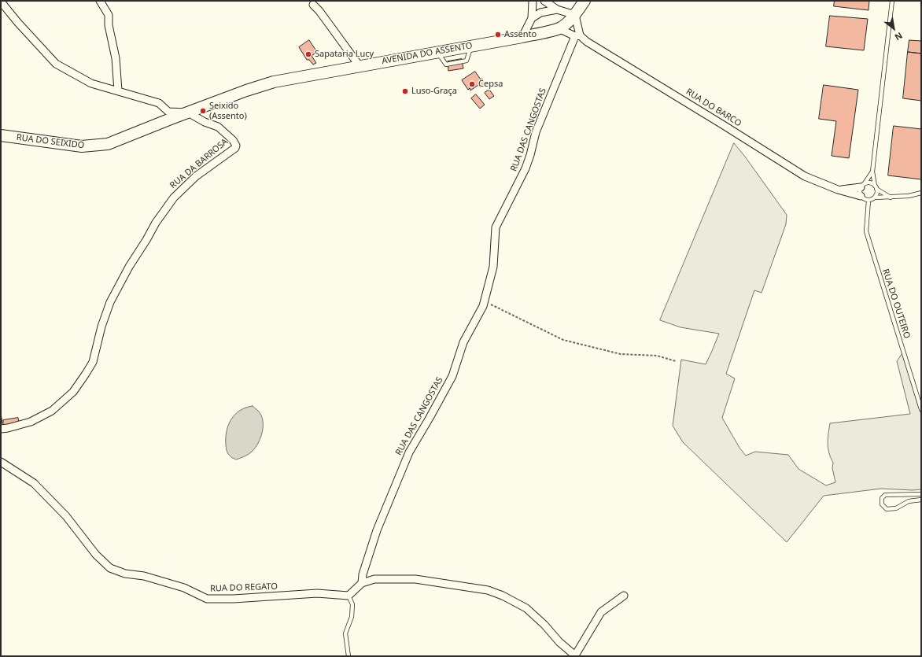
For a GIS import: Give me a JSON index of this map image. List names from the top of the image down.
{
  "streets": {
    "main road": ["AVENIDA DO ASSENTO", "RUA DO SEIXIDO"],
    "street": [
      "RUA DO BARCO",
      "RUA DAS CANGOSTAS",
      "RUA DA BARROSA",
      "RUA DO REGATO"
    ],
    "lane": ["RUA DO OUTEIRO"]
  },
  "crossings": [
    ["AVENIDA DO ASSENTO", "RUA DO BARCO"],
    ["AVENIDA DO ASSENTO", "RUA DO SEIXIDO"],
    ["AVENIDA DO ASSENTO", "RUA DA BARROSA"],
    ["RUA DO BARCO", "RUA DAS CANGOSTAS"],
    ["RUA DO BARCO", "RUA DO OUTEIRO"],
    ["RUA DO SEIXIDO", "RUA DA BARROSA"]
  ],
  "places": [
    "Assento",
    "Sapataria Lucy",
    "Cepsa",
    "Luso-Graça",
    "Seixido (Assento)"
  ],
  "north": "bottom right"
}
